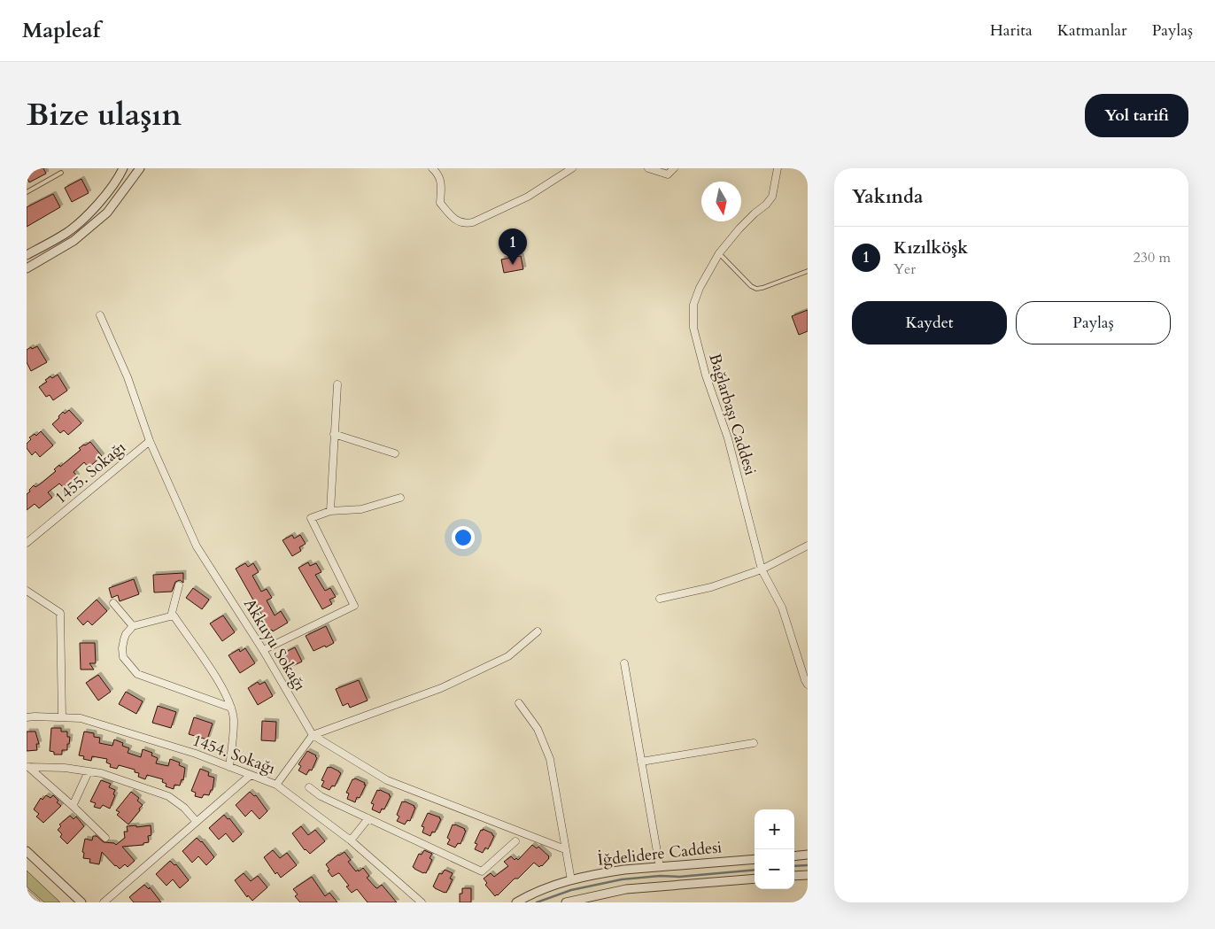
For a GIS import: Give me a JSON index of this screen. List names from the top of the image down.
{
  "streets": {
    "street": [
      "Bağlarbaşı Caddesi",
      "1455. Sokağı",
      "Akkuyu Sokağı",
      "1454. Sokağı",
      "İğdelidere Caddesi"
    ]
  },
  "crossings": [
    ["1455. Sokağı", "Akkuyu Sokağı"]
  ],
  "north": "bottom",
  "page": {
    "header": "Mapleaf",
    "nav": ["Harita", "Katmanlar", "Paylaş"],
    "title": "Bize ulaşın",
    "buttons": [
      "Yol tarifi",
      ["Kaydet", "Paylaş"]
    ],
    "heading": "Yakında",
    "list": [
      {
        "mark": "1",
        "name": "Kızılköşk",
        "note": "Yer",
        "value": "230 m"
      }
    ],
    "pins": "1",
    "map_buttons": ["+", "−"]
  }
}
